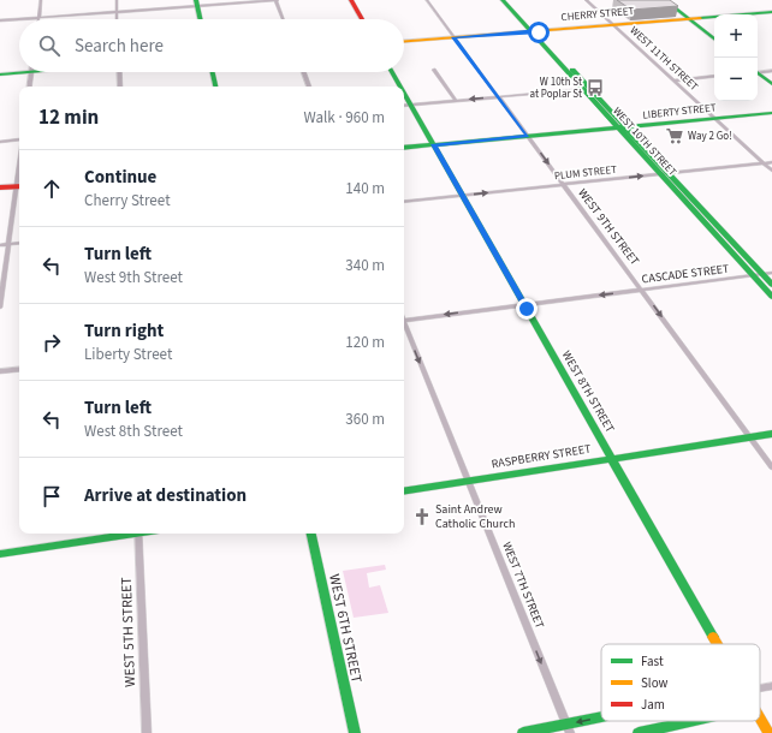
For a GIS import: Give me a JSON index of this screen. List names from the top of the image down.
{
  "streets": {
    "street": [
      "CHERRY STREET",
      "WEST 11TH STREET",
      "LIBERTY STREET",
      "WEST 10TH STREET",
      "PLUM STREET",
      "WEST 9TH STREET",
      "CASCADE STREET",
      "WEST 8TH STREET",
      "RASPBERRY STREET",
      "WEST 7TH STREET",
      "WEST 6TH STREET",
      "WEST 5TH STREET"
    ]
  },
  "crossings": [
    ["CHERRY STREET", "WEST 11TH STREET"],
    ["CHERRY STREET", "WEST 10TH STREET"],
    ["CHERRY STREET", "WEST 9TH STREET"],
    ["WEST 11TH STREET", "LIBERTY STREET"],
    ["WEST 11TH STREET", "PLUM STREET"],
    ["LIBERTY STREET", "WEST 10TH STREET"],
    ["LIBERTY STREET", "WEST 9TH STREET"],
    ["LIBERTY STREET", "WEST 8TH STREET"],
    ["WEST 10TH STREET", "PLUM STREET"],
    ["WEST 10TH STREET", "CASCADE STREET"],
    ["PLUM STREET", "WEST 9TH STREET"],
    ["PLUM STREET", "WEST 8TH STREET"],
    ["WEST 9TH STREET", "CASCADE STREET"],
    ["WEST 9TH STREET", "RASPBERRY STREET"],
    ["CASCADE STREET", "WEST 8TH STREET"],
    ["WEST 8TH STREET", "RASPBERRY STREET"],
    ["RASPBERRY STREET", "WEST 7TH STREET"]
  ],
  "one_way": [
    "PLUM STREET",
    "WEST 9TH STREET",
    "CASCADE STREET",
    "WEST 7TH STREET"
  ],
  "places": {
    "bus stop": ["W 10th St at Poplar St"],
    "supermarket": ["Way 2 Go!"],
    "church": ["Saint Andrew Catholic Church"]
  },
  "legend": ["Fast", "Slow", "Jam"],
  "page": {
    "map_buttons": ["+", "−"],
    "search": "Search here",
    "heading": ["12 min", "Walk · 960 m"],
    "list": [
      ["Continue", "Cherry Street", "140 m"],
      ["Turn left", "West 9th Street", "340 m"],
      ["Turn right", "Liberty Street", "120 m"],
      ["Turn left", "West 8th Street", "360 m"],
      "Arrive at destination"
    ]
  }
}
